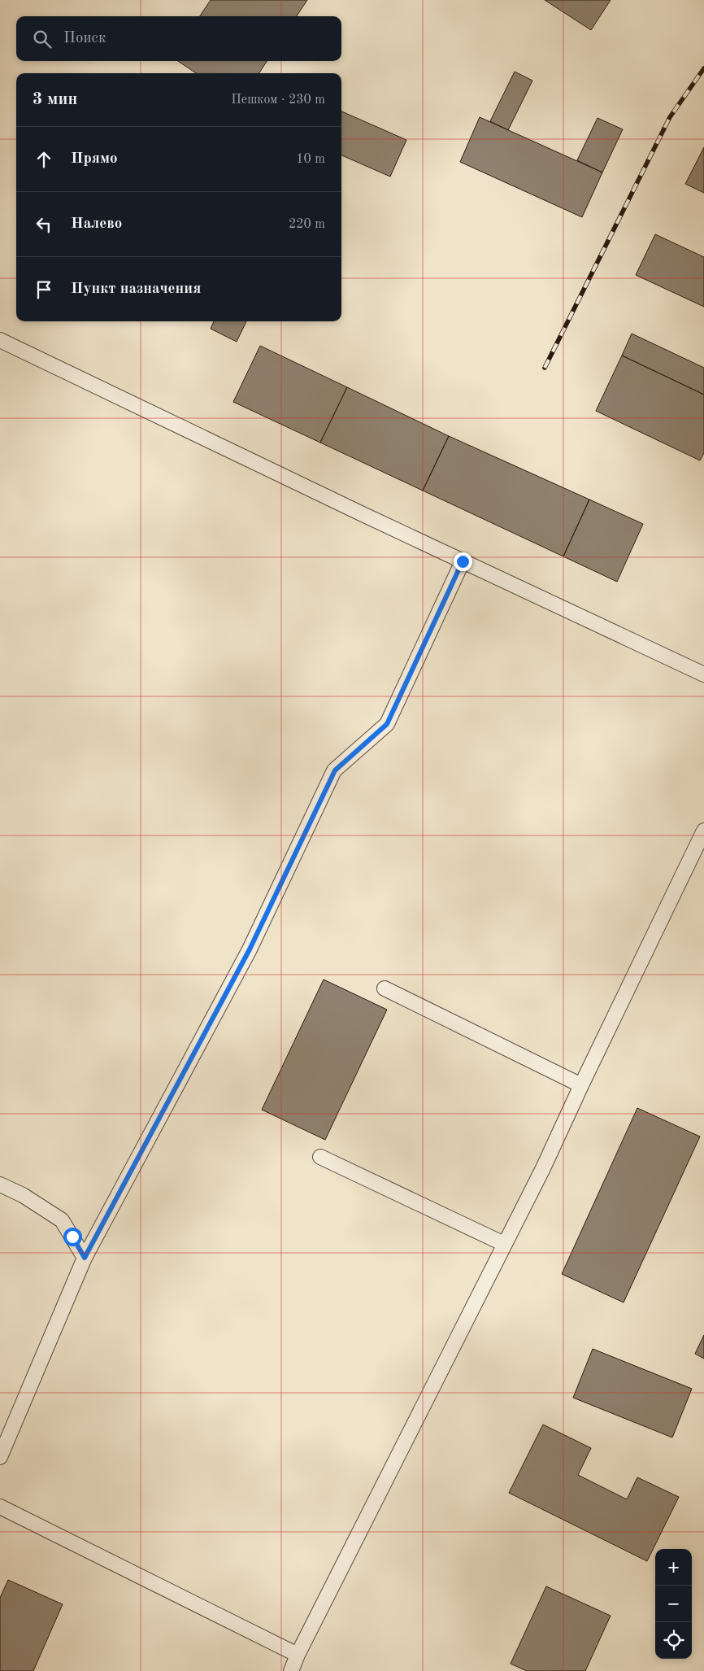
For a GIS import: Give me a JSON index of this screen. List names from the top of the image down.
{
  "page": {
    "search": "Поиск",
    "heading": ["3 мин", "Пешком · 230 m"],
    "list": [
      ["Прямо", "10 m"],
      ["Налево", "220 m"],
      "Пункт назначения"
    ],
    "map_buttons": ["+", "−"]
  }
}
